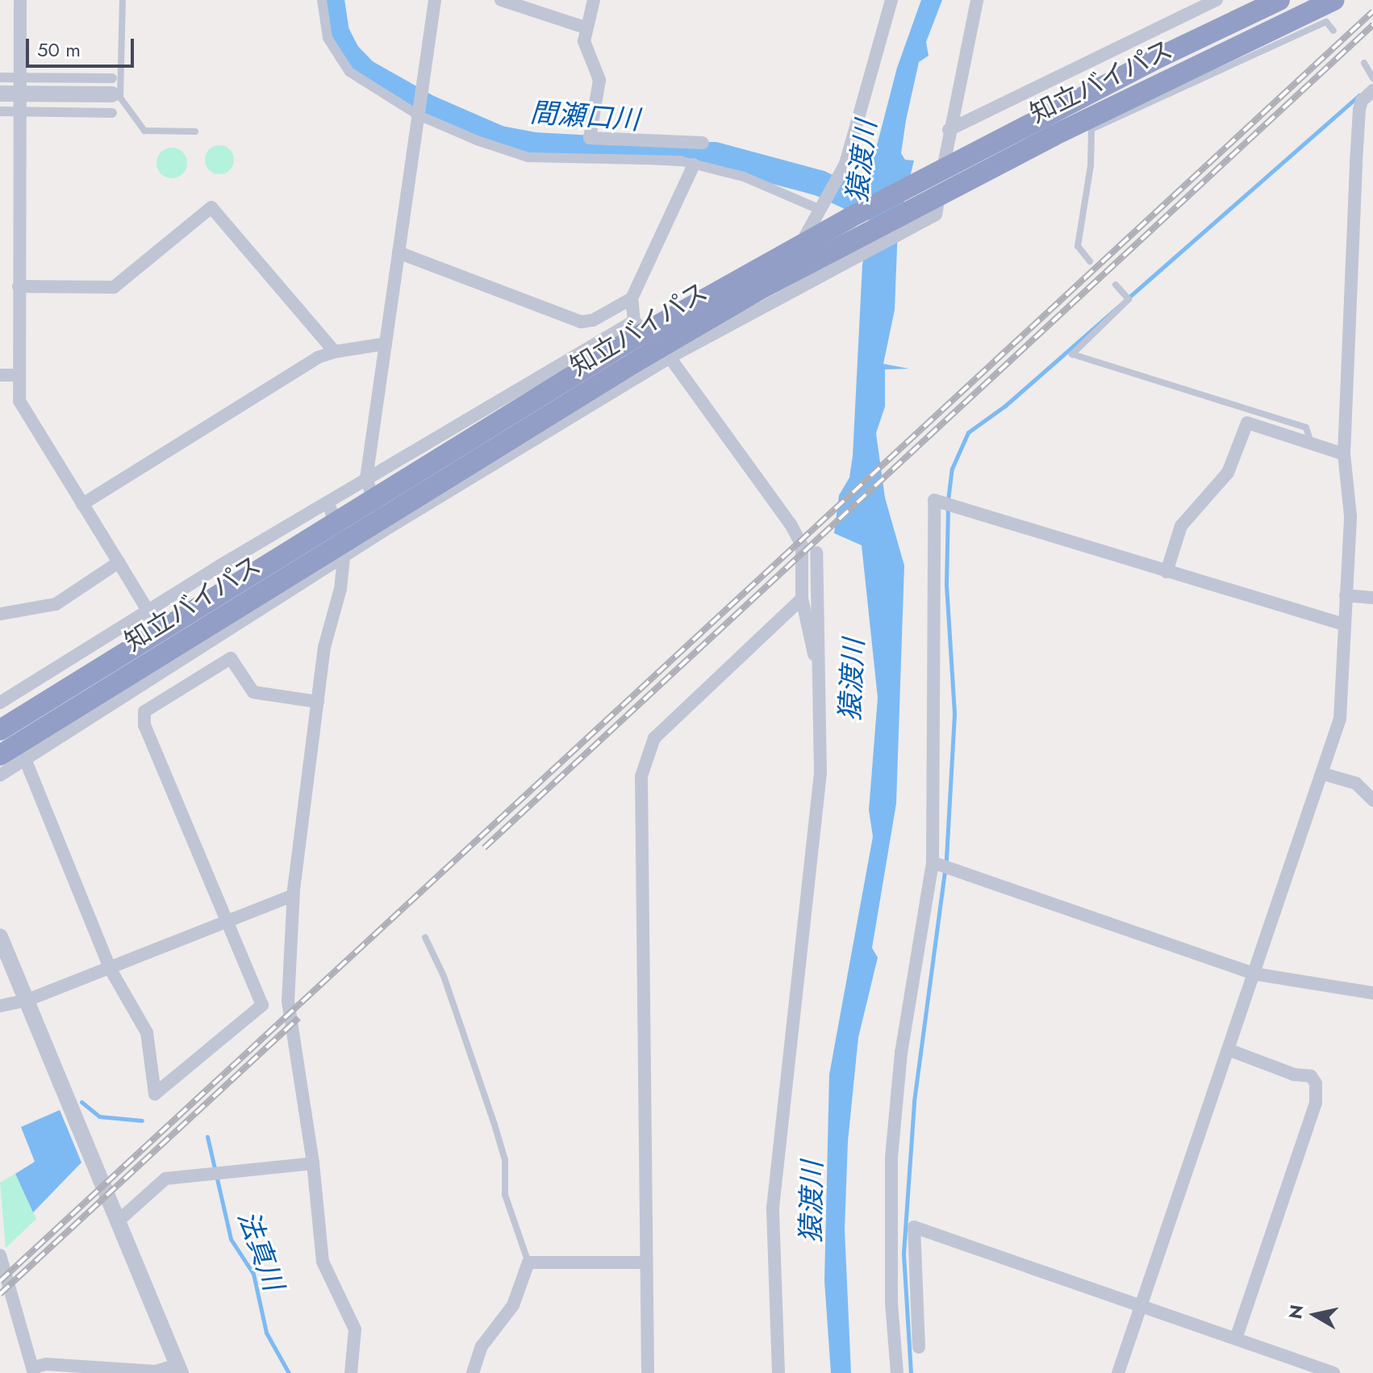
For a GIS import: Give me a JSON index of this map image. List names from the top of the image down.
{
  "streets": {
    "highway": ["知立バイパス"]
  },
  "water": ["間瀬口川", "猿渡川", "法真川"],
  "scale_bar": "50 m",
  "north": "left"
}
